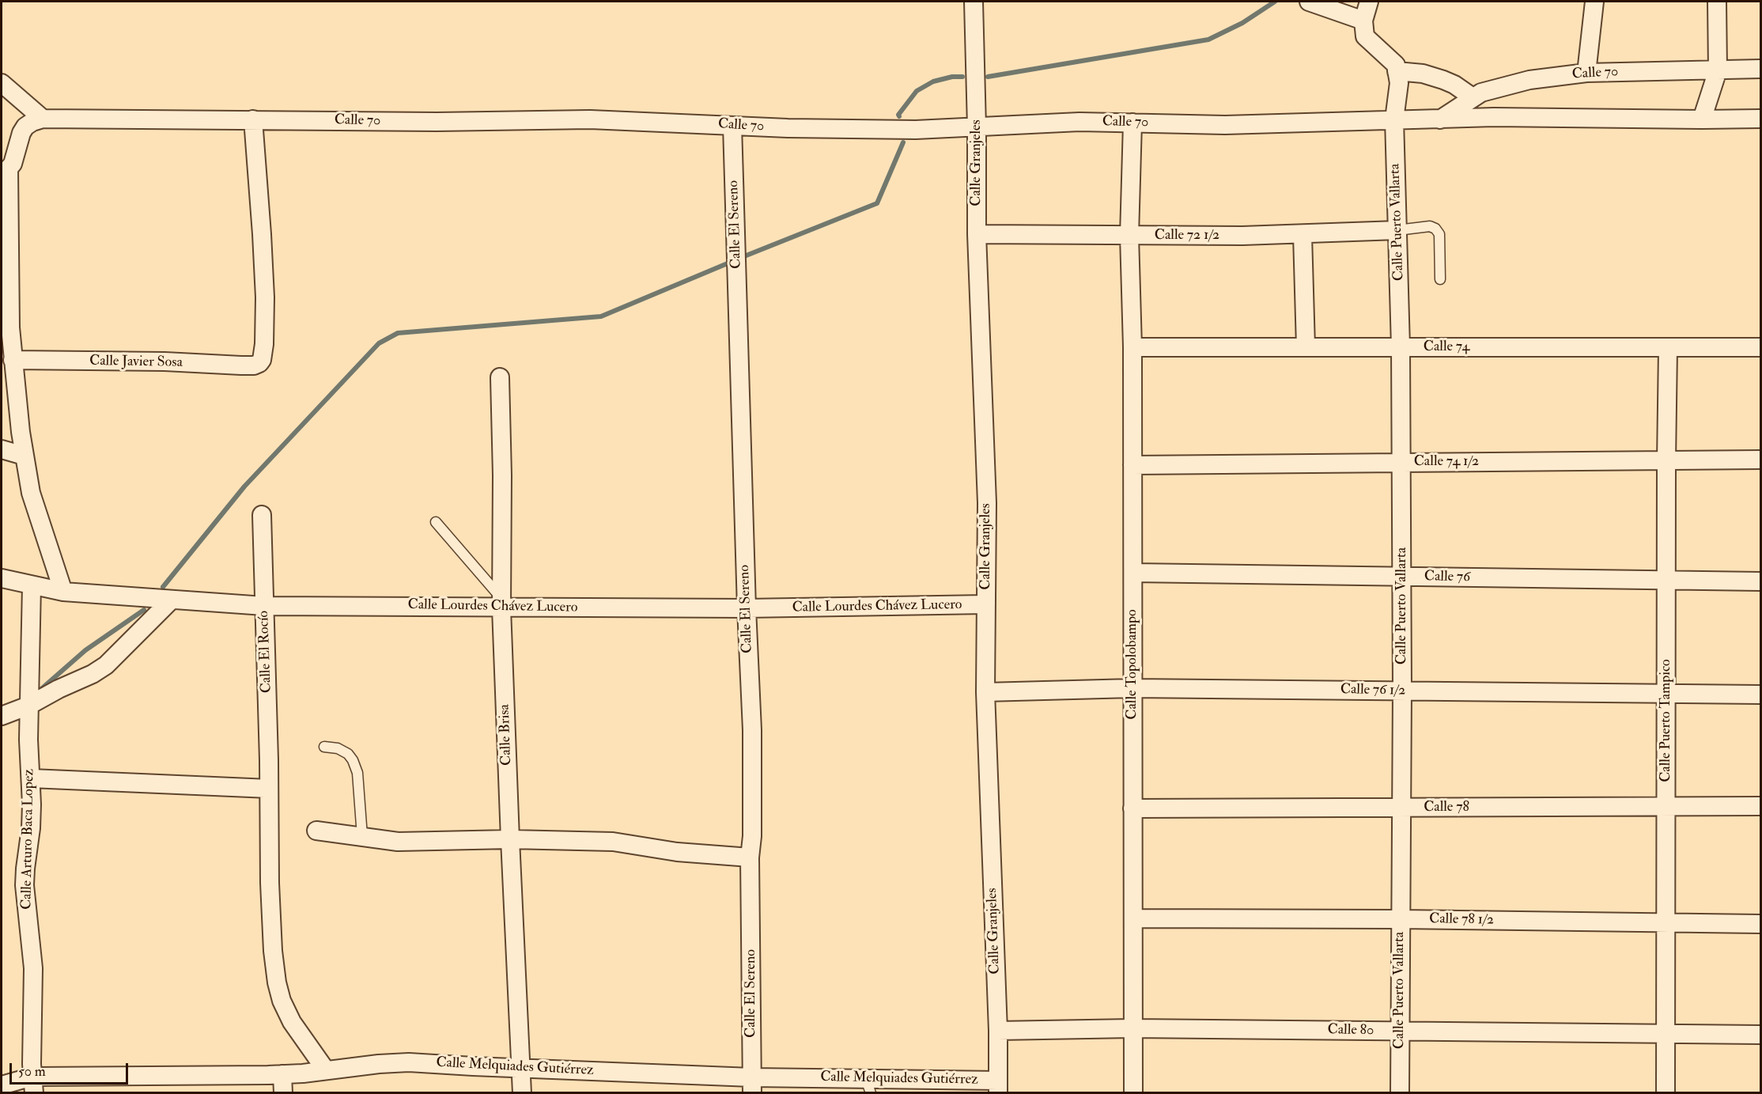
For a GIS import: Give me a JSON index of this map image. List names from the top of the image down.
{
  "streets": {
    "street": [
      "Calle 70",
      "Calle Granjeles",
      "Calle Puerto Vallarta",
      "Calle El Sereno",
      "Calle 72 1/2",
      "Calle 74",
      "Calle Javier Sosa",
      "Calle 74 1/2",
      "Calle 76",
      "Calle Lourdes Chávez Lucero",
      "Calle El Rocío",
      "Calle Topolobampo",
      "Calle 76 1/2",
      "Calle Puerto Tampico",
      "Calle Brisa",
      "Calle 78",
      "Calle Arturo Baca Lopez",
      "Calle 78 1/2",
      "Calle 80",
      "Calle Melquiades Gutiérrez"
    ]
  },
  "crossings": [
    ["Calle 70", "Calle Granjeles"],
    ["Calle 70", "Calle Puerto Vallarta"],
    ["Calle 70", "Calle El Sereno"],
    ["Calle 70", "Calle Javier Sosa"],
    ["Calle 70", "Calle Topolobampo"],
    ["Calle Granjeles", "Calle 72 1/2"],
    ["Calle Granjeles", "Calle Lourdes Chávez Lucero"],
    ["Calle Granjeles", "Calle 76 1/2"],
    ["Calle Granjeles", "Calle 80"],
    ["Calle Granjeles", "Calle Melquiades Gutiérrez"],
    ["Calle Puerto Vallarta", "Calle 72 1/2"],
    ["Calle Puerto Vallarta", "Calle 74"],
    ["Calle Puerto Vallarta", "Calle 74 1/2"],
    ["Calle Puerto Vallarta", "Calle 76"],
    ["Calle Puerto Vallarta", "Calle 76 1/2"],
    ["Calle Puerto Vallarta", "Calle 78"],
    ["Calle Puerto Vallarta", "Calle 78 1/2"],
    ["Calle Puerto Vallarta", "Calle 80"],
    ["Calle El Sereno", "Calle Lourdes Chávez Lucero"],
    ["Calle El Sereno", "Calle Melquiades Gutiérrez"],
    ["Calle 72 1/2", "Calle Topolobampo"],
    ["Calle 74", "Calle Topolobampo"],
    ["Calle 74", "Calle Puerto Tampico"],
    ["Calle 74 1/2", "Calle Topolobampo"],
    ["Calle 74 1/2", "Calle Puerto Tampico"],
    ["Calle 76", "Calle Topolobampo"],
    ["Calle 76", "Calle Puerto Tampico"],
    ["Calle Lourdes Chávez Lucero", "Calle El Rocío"],
    ["Calle Lourdes Chávez Lucero", "Calle Brisa"],
    ["Calle Lourdes Chávez Lucero", "Calle Arturo Baca Lopez"],
    ["Calle El Rocío", "Calle Melquiades Gutiérrez"],
    ["Calle Topolobampo", "Calle 76 1/2"],
    ["Calle Topolobampo", "Calle 78"],
    ["Calle Topolobampo", "Calle 78 1/2"],
    ["Calle Topolobampo", "Calle 80"],
    ["Calle 76 1/2", "Calle Puerto Tampico"],
    ["Calle Puerto Tampico", "Calle 78"],
    ["Calle Puerto Tampico", "Calle 78 1/2"],
    ["Calle Puerto Tampico", "Calle 80"],
    ["Calle Brisa", "Calle Melquiades Gutiérrez"],
    ["Calle Arturo Baca Lopez", "Calle Melquiades Gutiérrez"]
  ],
  "scale_bar": "50 m"
}
